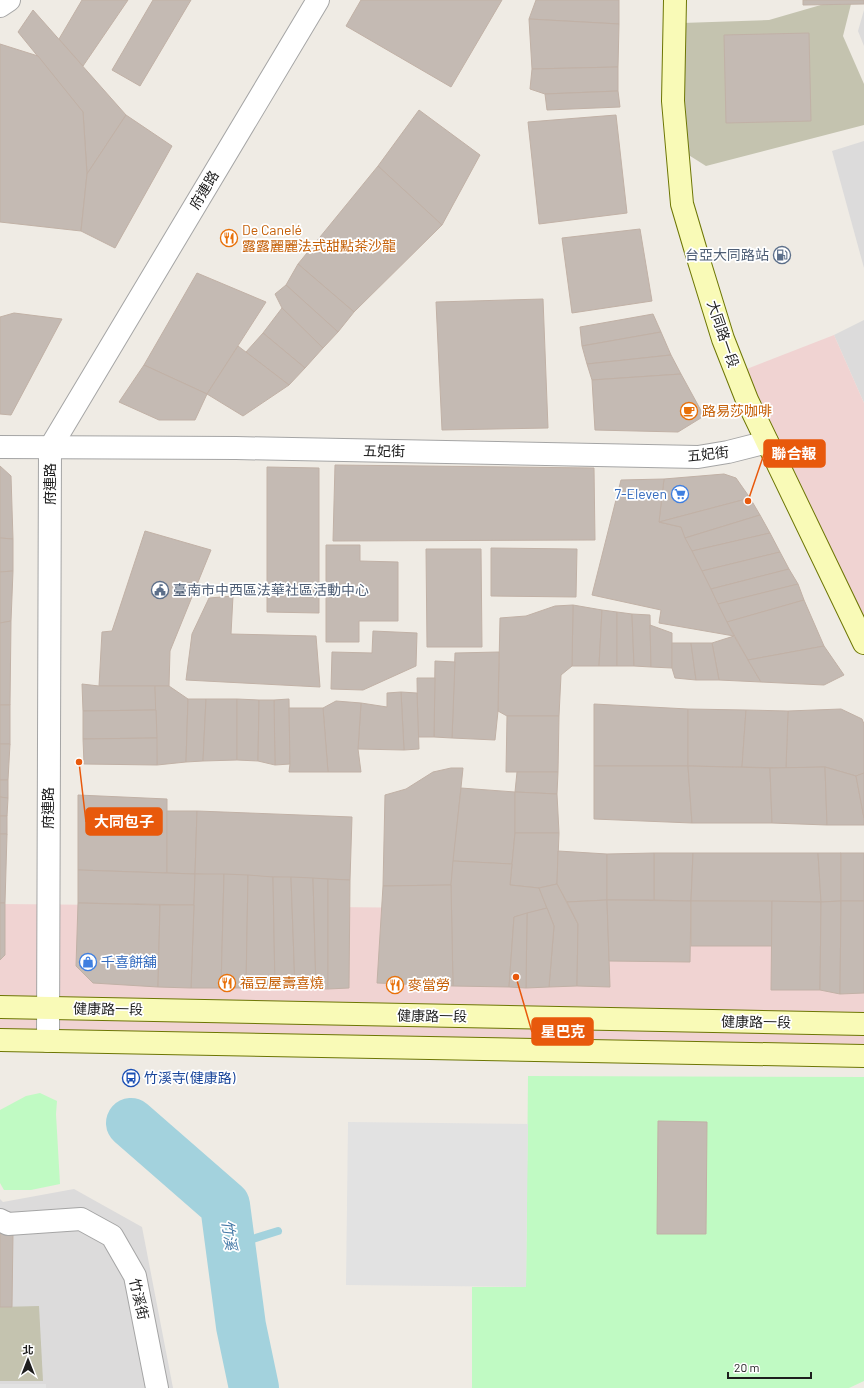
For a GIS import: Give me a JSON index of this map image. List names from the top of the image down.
{
  "streets": {
    "street": [
      "府連路",
      "大同路一段",
      "五妃街",
      "健康路一段",
      "竹溪街"
    ]
  },
  "crossings": [
    ["府連路", "五妃街"],
    ["府連路", "健康路一段"],
    ["大同路一段", "五妃街"]
  ],
  "water": ["竹溪"],
  "places": {
    "restaurant": ["De Canelé 露露麗麗法式甜點茶沙龍", "福豆屋壽喜燒", "麥當勞"],
    "fuel station": ["台亞大同路站"],
    "cafe": ["路易莎咖啡"],
    "supermarket": ["7-Eleven"],
    "other": ["聯合報", "大同包子", "星巴克"],
    "public building": ["臺南市中西區法華社區活動中心"],
    "shop": ["千喜餅舖"],
    "bus stop": ["竹溪寺(健康路)"]
  },
  "scale_bar": "20 m",
  "north": "top"
}
